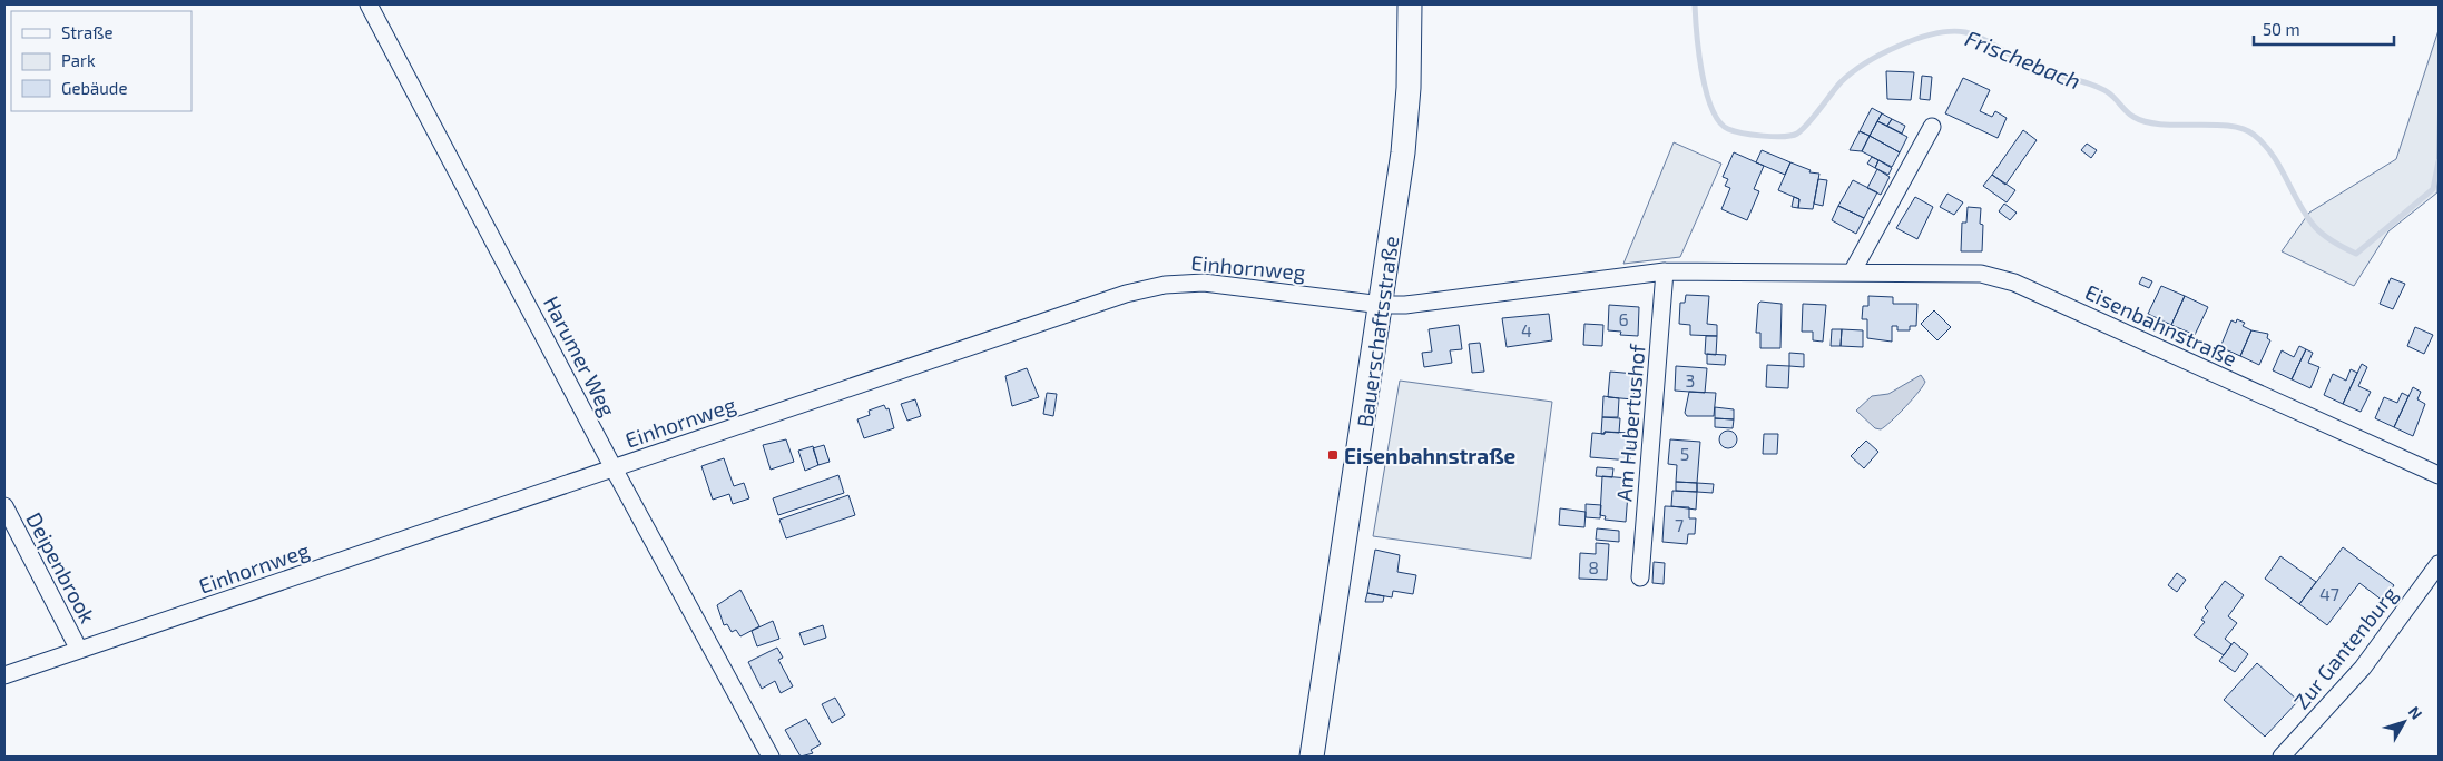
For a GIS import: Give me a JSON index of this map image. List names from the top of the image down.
{
  "streets": {
    "street": [
      "Einhornweg",
      "Eisenbahnstraße",
      "Bauerschaftsstraße",
      "Harumer Weg",
      "Am Hubertushof",
      "Deipenbrook",
      "Zur Gantenburg"
    ]
  },
  "crossings": [
    ["Einhornweg", "Eisenbahnstraße"],
    ["Einhornweg", "Bauerschaftsstraße"],
    ["Einhornweg", "Harumer Weg"],
    ["Einhornweg", "Deipenbrook"],
    ["Eisenbahnstraße", "Bauerschaftsstraße"],
    ["Eisenbahnstraße", "Am Hubertushof"]
  ],
  "water": ["Frischebach"],
  "places": {
    "transit": ["Eisenbahnstraße"]
  },
  "house_numbers": [
    "6",
    "4",
    "3",
    "5",
    "7",
    "8",
    "47"
  ],
  "legend": ["Straße", "Park", "Gebäude"],
  "scale_bar": "50 m",
  "north": "top right"
}
